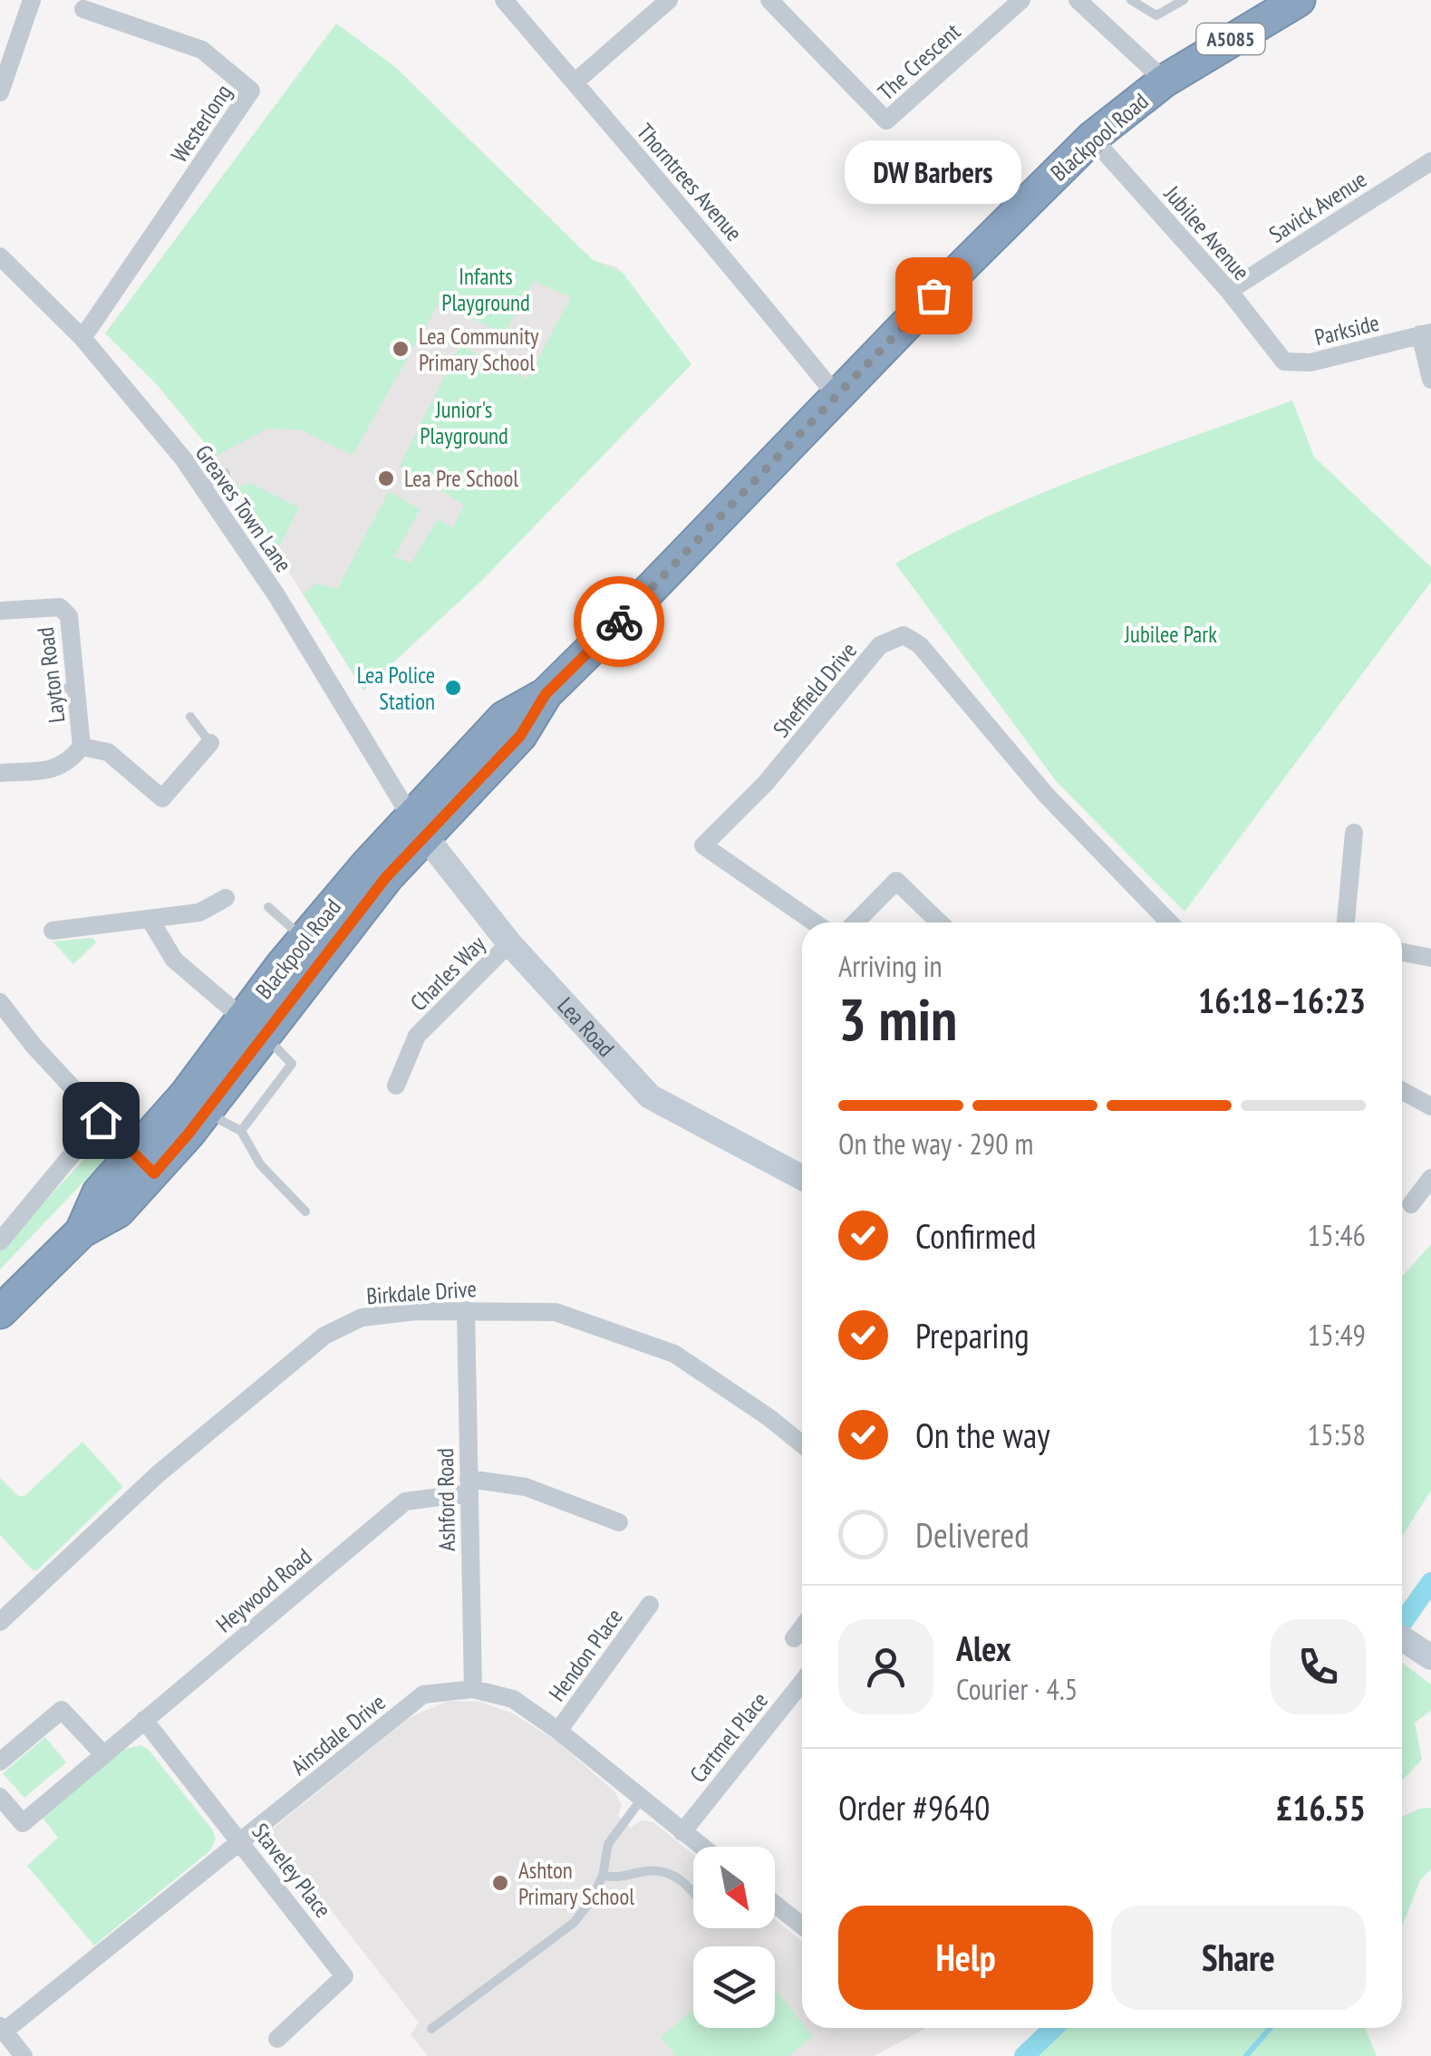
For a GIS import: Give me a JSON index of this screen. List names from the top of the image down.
{
  "streets": {
    "highway": ["A5085", "Blackpool Road"],
    "street": [
      "The Crescent",
      "Westerlong",
      "Thorntrees Avenue",
      "Savick Avenue",
      "Jubilee Avenue",
      "Parkside",
      "Greaves Town Lane",
      "Layton Road",
      "Sheffield Drive",
      "Charles Way",
      "Lea Road",
      "Birkdale Drive",
      "Ashford Road",
      "Heywood Road",
      "Hendon Place",
      "Ainsdale Drive",
      "Cartmel Place",
      "Staveley Place"
    ]
  },
  "crossings": [
    ["Westerlong", "Greaves Town Lane"],
    ["Blackpool Road", "Thorntrees Avenue"],
    ["Blackpool Road", "Jubilee Avenue"],
    ["Blackpool Road", "Greaves Town Lane"],
    ["Blackpool Road", "Lea Road"],
    ["Savick Avenue", "Jubilee Avenue"],
    ["Jubilee Avenue", "Parkside"],
    ["Greaves Town Lane", "Lea Road"],
    ["Charles Way", "Lea Road"],
    ["Birkdale Drive", "Ashford Road"],
    ["Ashford Road", "Heywood Road"],
    ["Ashford Road", "Ainsdale Drive"],
    ["Heywood Road", "Staveley Place"],
    ["Hendon Place", "Ainsdale Drive"],
    ["Ainsdale Drive", "Cartmel Place"],
    ["Ainsdale Drive", "Staveley Place"]
  ],
  "parks": ["Infants Playground", "Junior's Playground", "Jubilee Park"],
  "places": [
    "DW Barbers",
    "Lea Community Primary School",
    "Lea Pre School",
    "Lea Police Station",
    "Ashton Primary School"
  ],
  "north": "bottom right",
  "page": {
    "bubble": "DW Barbers",
    "heading": ["3 min", "Arriving in", "16:18–16:23"],
    "panel": [
      "Alex",
      "Courier · 4.5",
      "Order #9640",
      "£16.55"
    ],
    "bar": "On the way · 290 m",
    "list": [
      ["Confirmed", "15:46"],
      ["Preparing", "15:49"],
      ["On the way", "15:58"],
      "Delivered"
    ],
    "buttons": ["Help", "Share"]
  }
}
